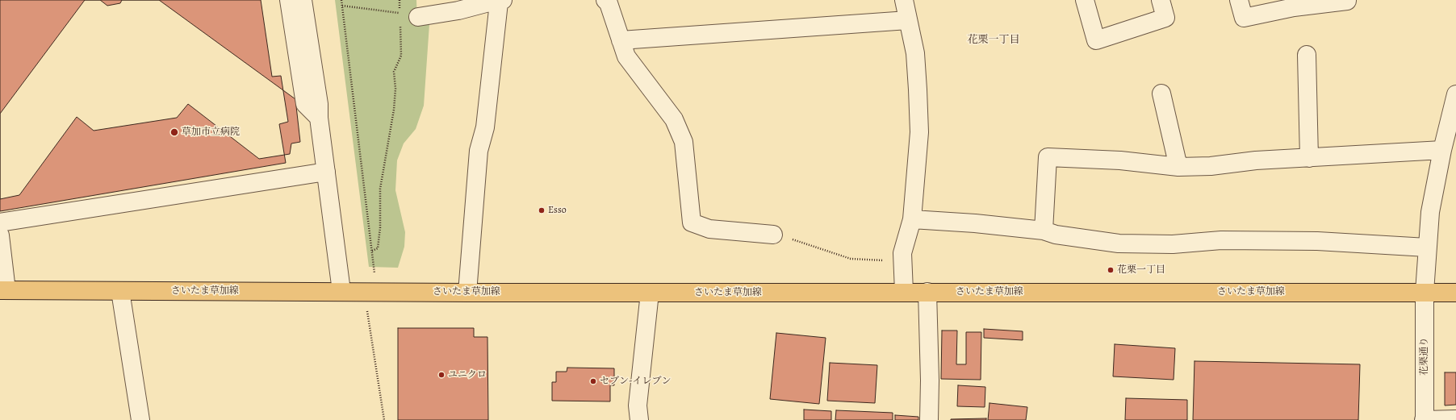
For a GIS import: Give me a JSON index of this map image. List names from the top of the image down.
{
  "streets": {
    "main road": ["さいたま草加線"],
    "street": ["花栗通り"]
  },
  "crossings": [
    ["さいたま草加線", "花栗通り"]
  ],
  "districts": ["花栗一丁目"],
  "places": [
    "草加市立病院",
    "Esso",
    "花栗一丁目",
    "ユニクロ",
    "セブン-イレブン"
  ]
}
